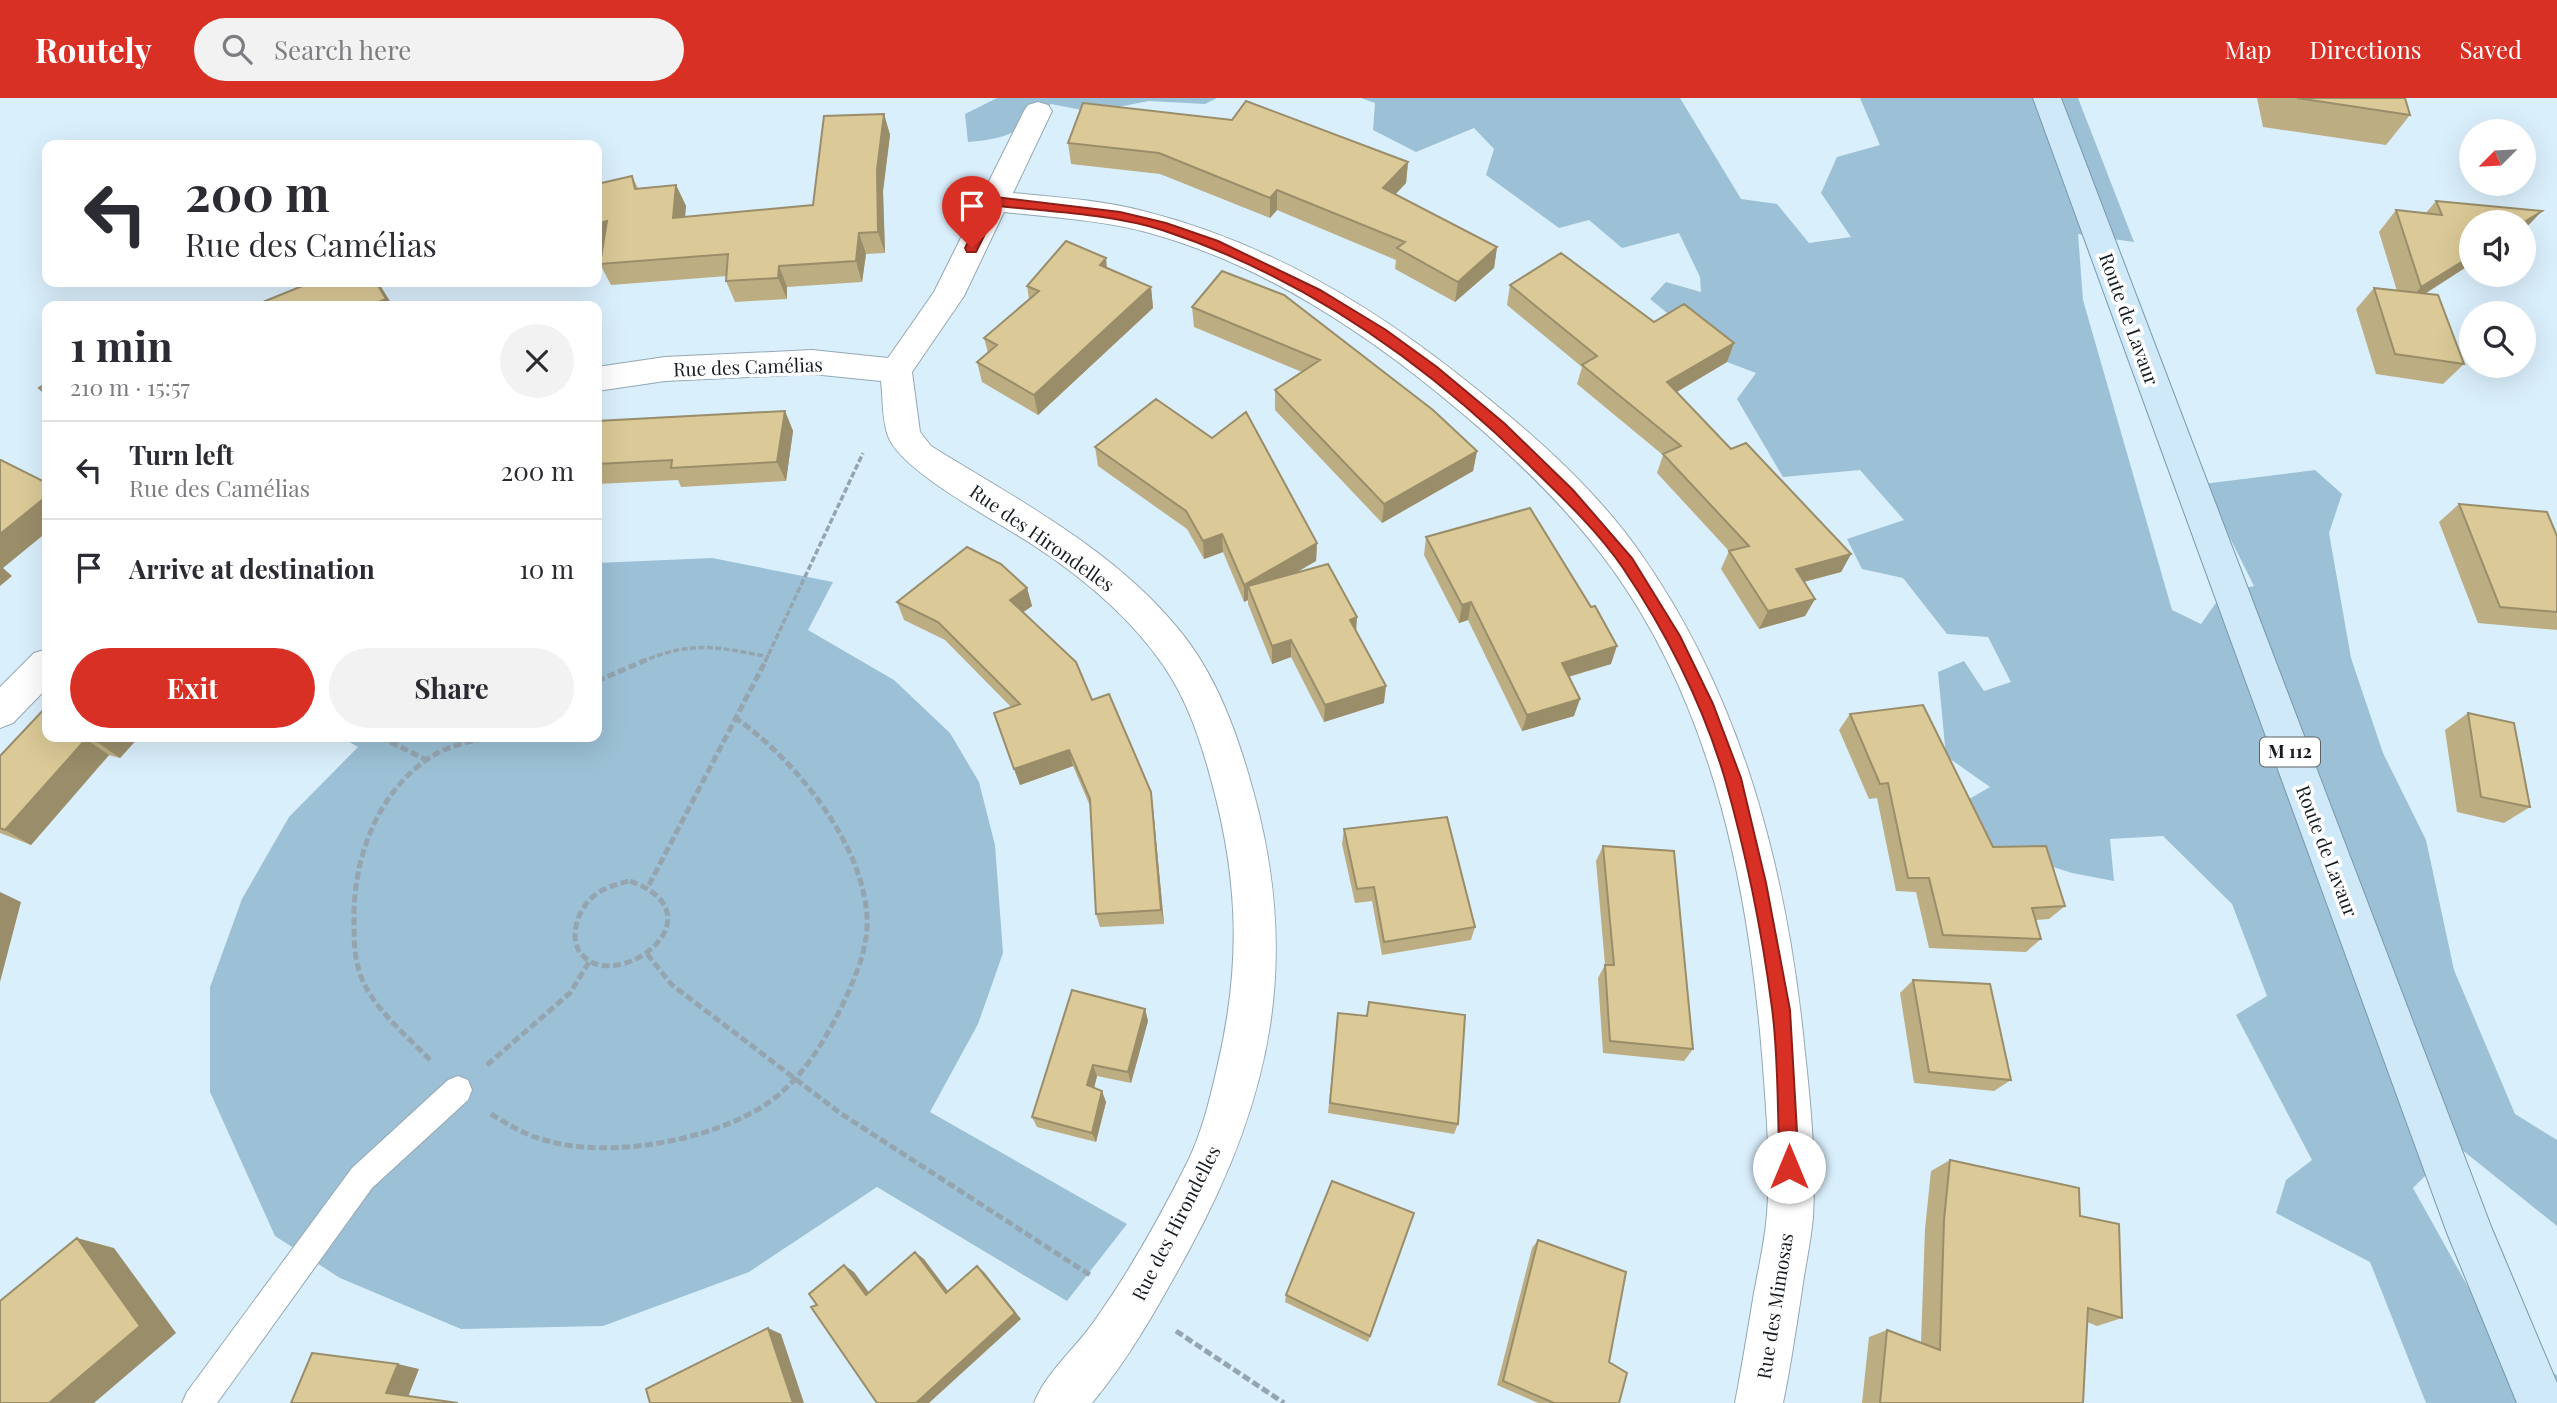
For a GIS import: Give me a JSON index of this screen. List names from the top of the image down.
{
  "streets": {
    "main road": ["Route de Lavaur", "M 112"],
    "street": ["Rue des Camélias", "Rue des Hirondelles", "Rue des Mimosas"]
  },
  "crossings": [
    ["Rue des Camélias", "Rue des Hirondelles"]
  ],
  "north": "bottom left",
  "page": {
    "header": "Routely",
    "search": "Search here",
    "nav": ["Map", "Directions", "Saved"],
    "turn": ["200 m", "Rue des Camélias"],
    "heading": ["1 min", "210 m · 15:57"],
    "list": [
      {
        "name": "Turn left",
        "note": "Rue des Camélias",
        "value": "200 m"
      },
      {
        "name": "Arrive at destination",
        "value": "10 m"
      }
    ],
    "buttons": ["Exit", "Share"]
  }
}
